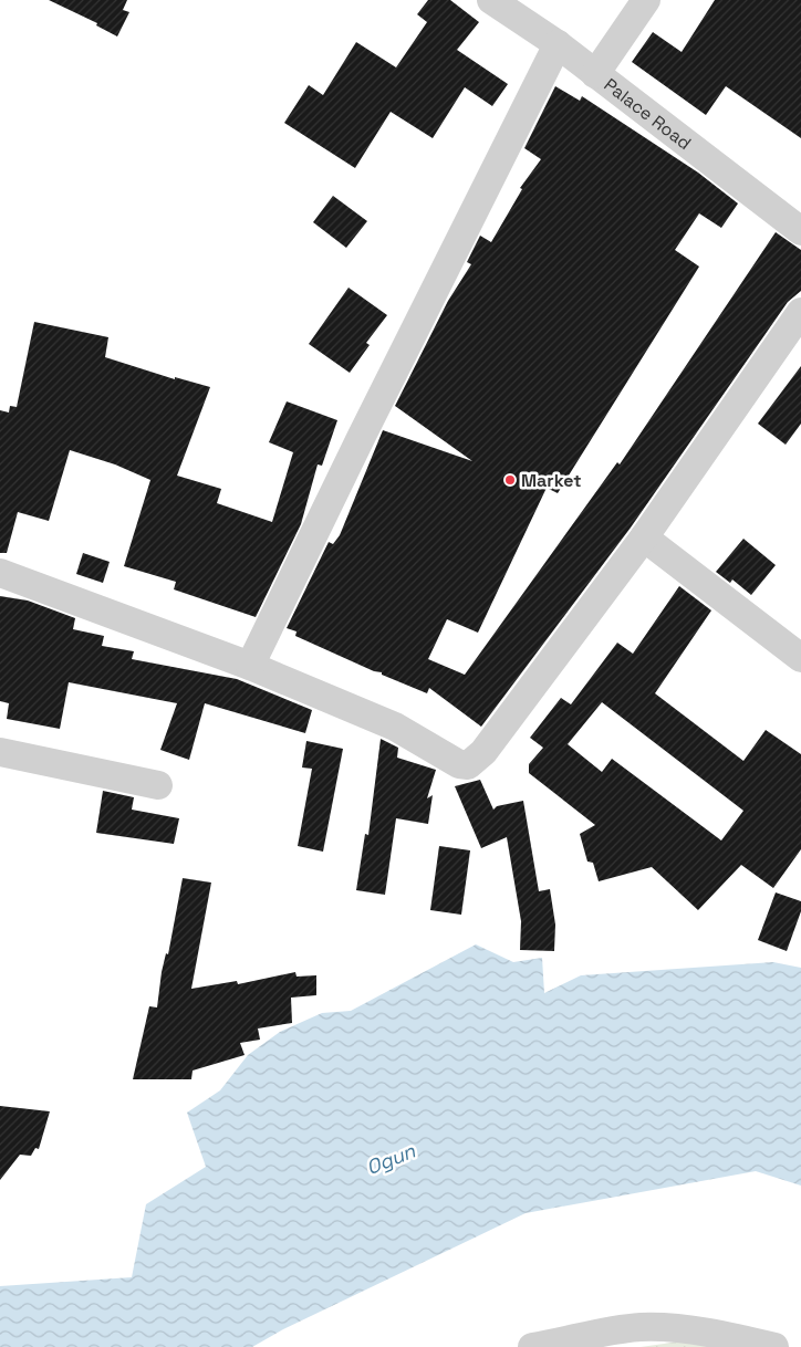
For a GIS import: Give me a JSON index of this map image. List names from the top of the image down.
{
  "streets": {
    "street": ["Palace Road"]
  },
  "water": ["Ogun"],
  "places": ["Market"]
}
